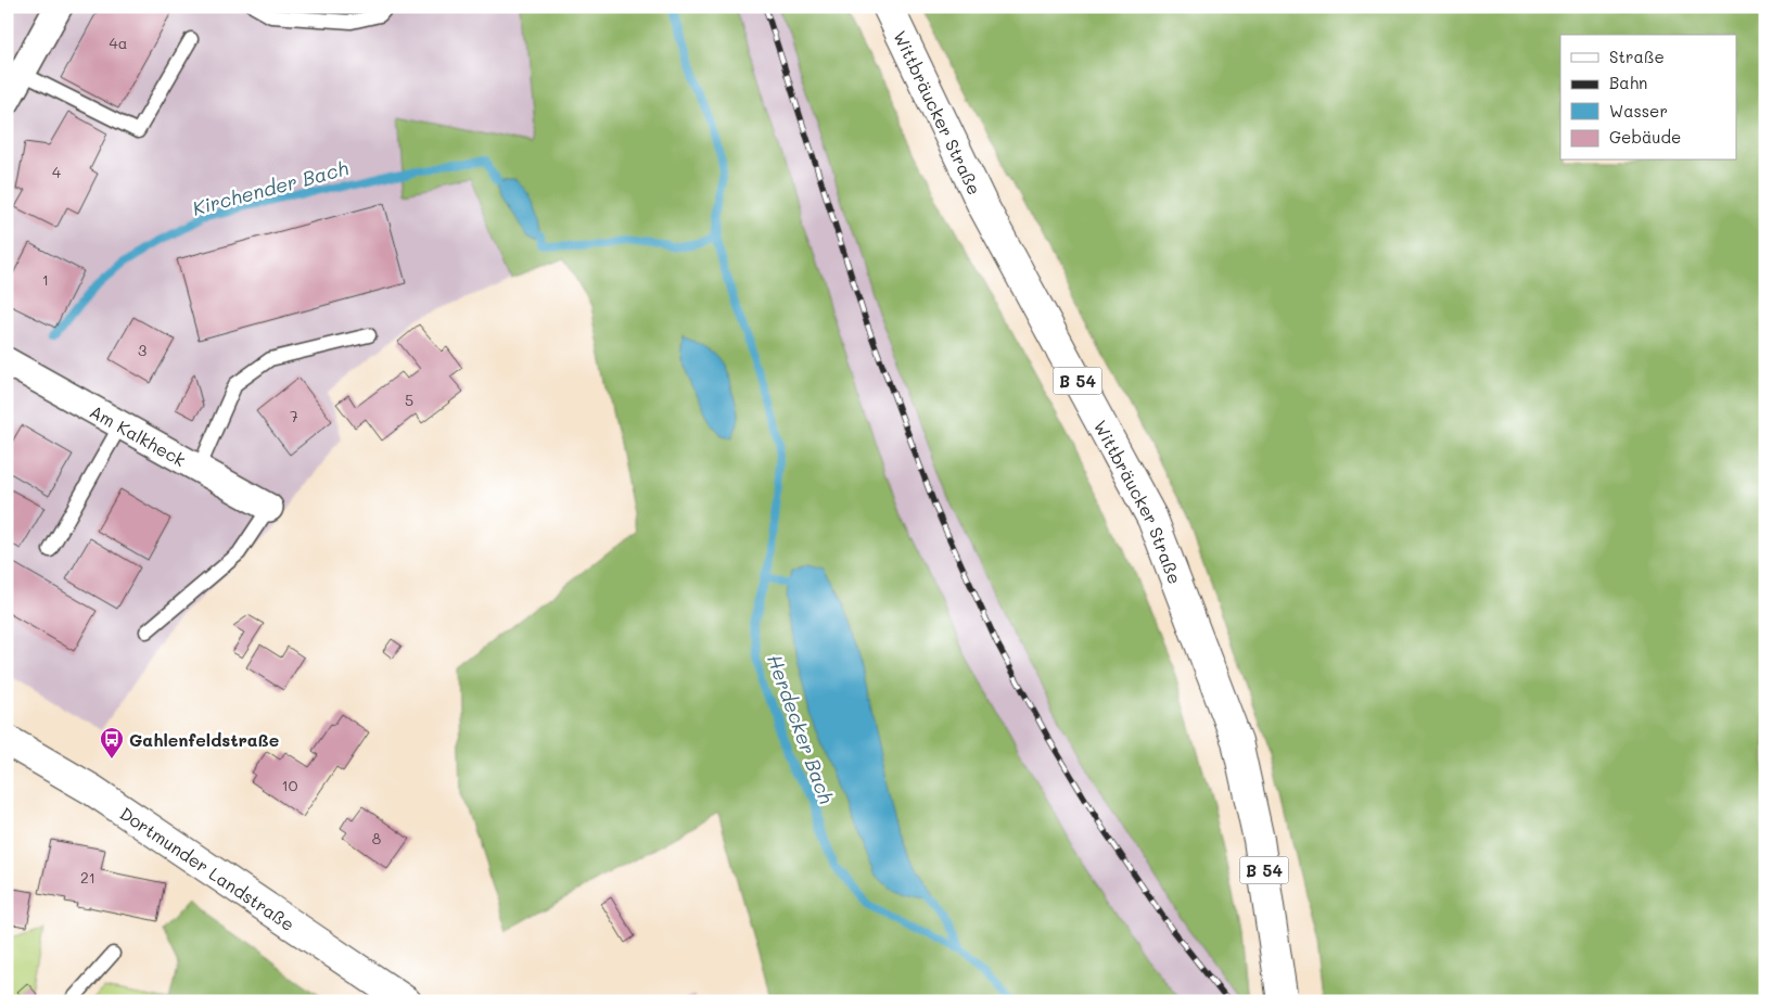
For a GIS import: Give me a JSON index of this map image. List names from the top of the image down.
{
  "streets": {
    "main road": ["Wittbräucker Straße", "B 54", "Dortmunder Landstraße"],
    "street": ["Am Kalkheck"]
  },
  "water": ["Kirchender Bach", "Herdecker Bach"],
  "places": {
    "bus stop": ["Gahlenfeldstraße"]
  },
  "house_numbers": [
    "4a",
    "4",
    "1",
    "3",
    "5",
    "7",
    "10",
    "8",
    "21"
  ],
  "legend": [
    "Straße",
    "Bahn",
    "Wasser",
    "Gebäude"
  ]
}
